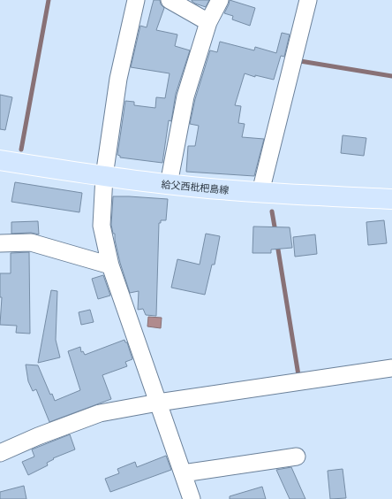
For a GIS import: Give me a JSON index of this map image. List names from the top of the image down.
{
  "streets": {
    "main road": ["給父西枇杷島線"]
  }
}
